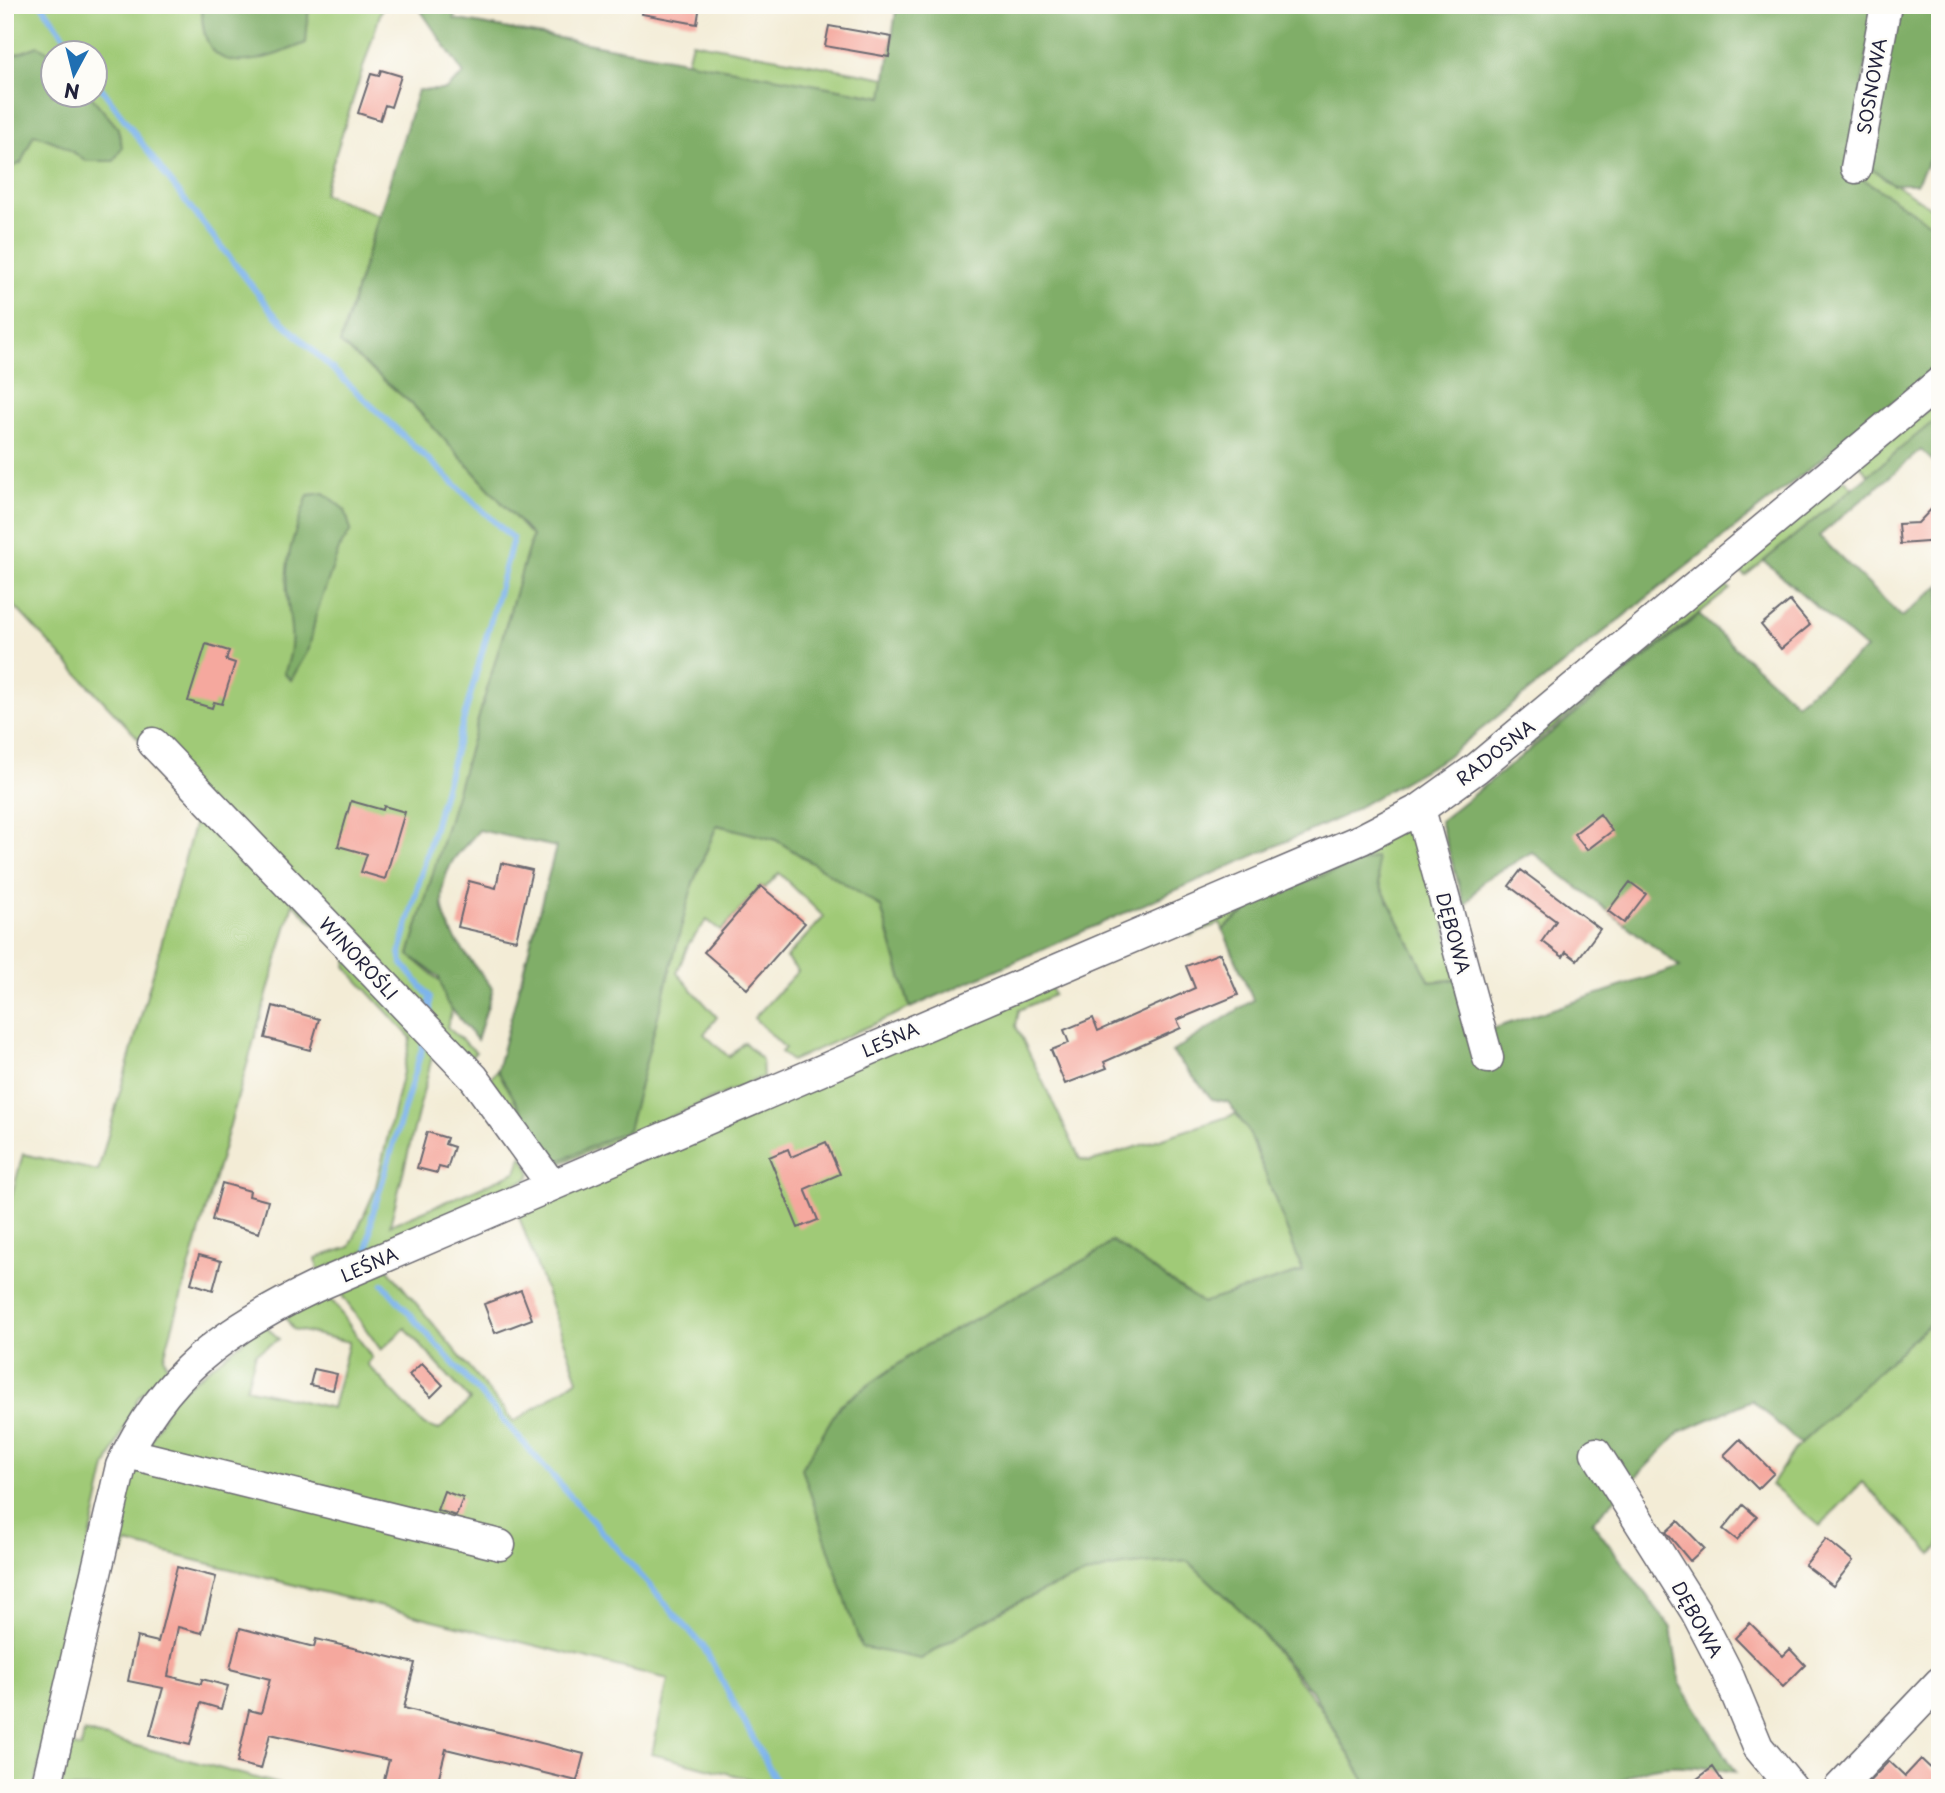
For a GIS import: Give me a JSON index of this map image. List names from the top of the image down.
{
  "streets": {
    "street": [
      "SOSNOWA",
      "RADOSNA",
      "DĘBOWA",
      "WINOROŚLI",
      "LEŚNA"
    ]
  },
  "crossings": [
    ["RADOSNA", "DĘBOWA"],
    ["RADOSNA", "LEŚNA"],
    ["WINOROŚLI", "LEŚNA"]
  ],
  "north": "bottom"
}
